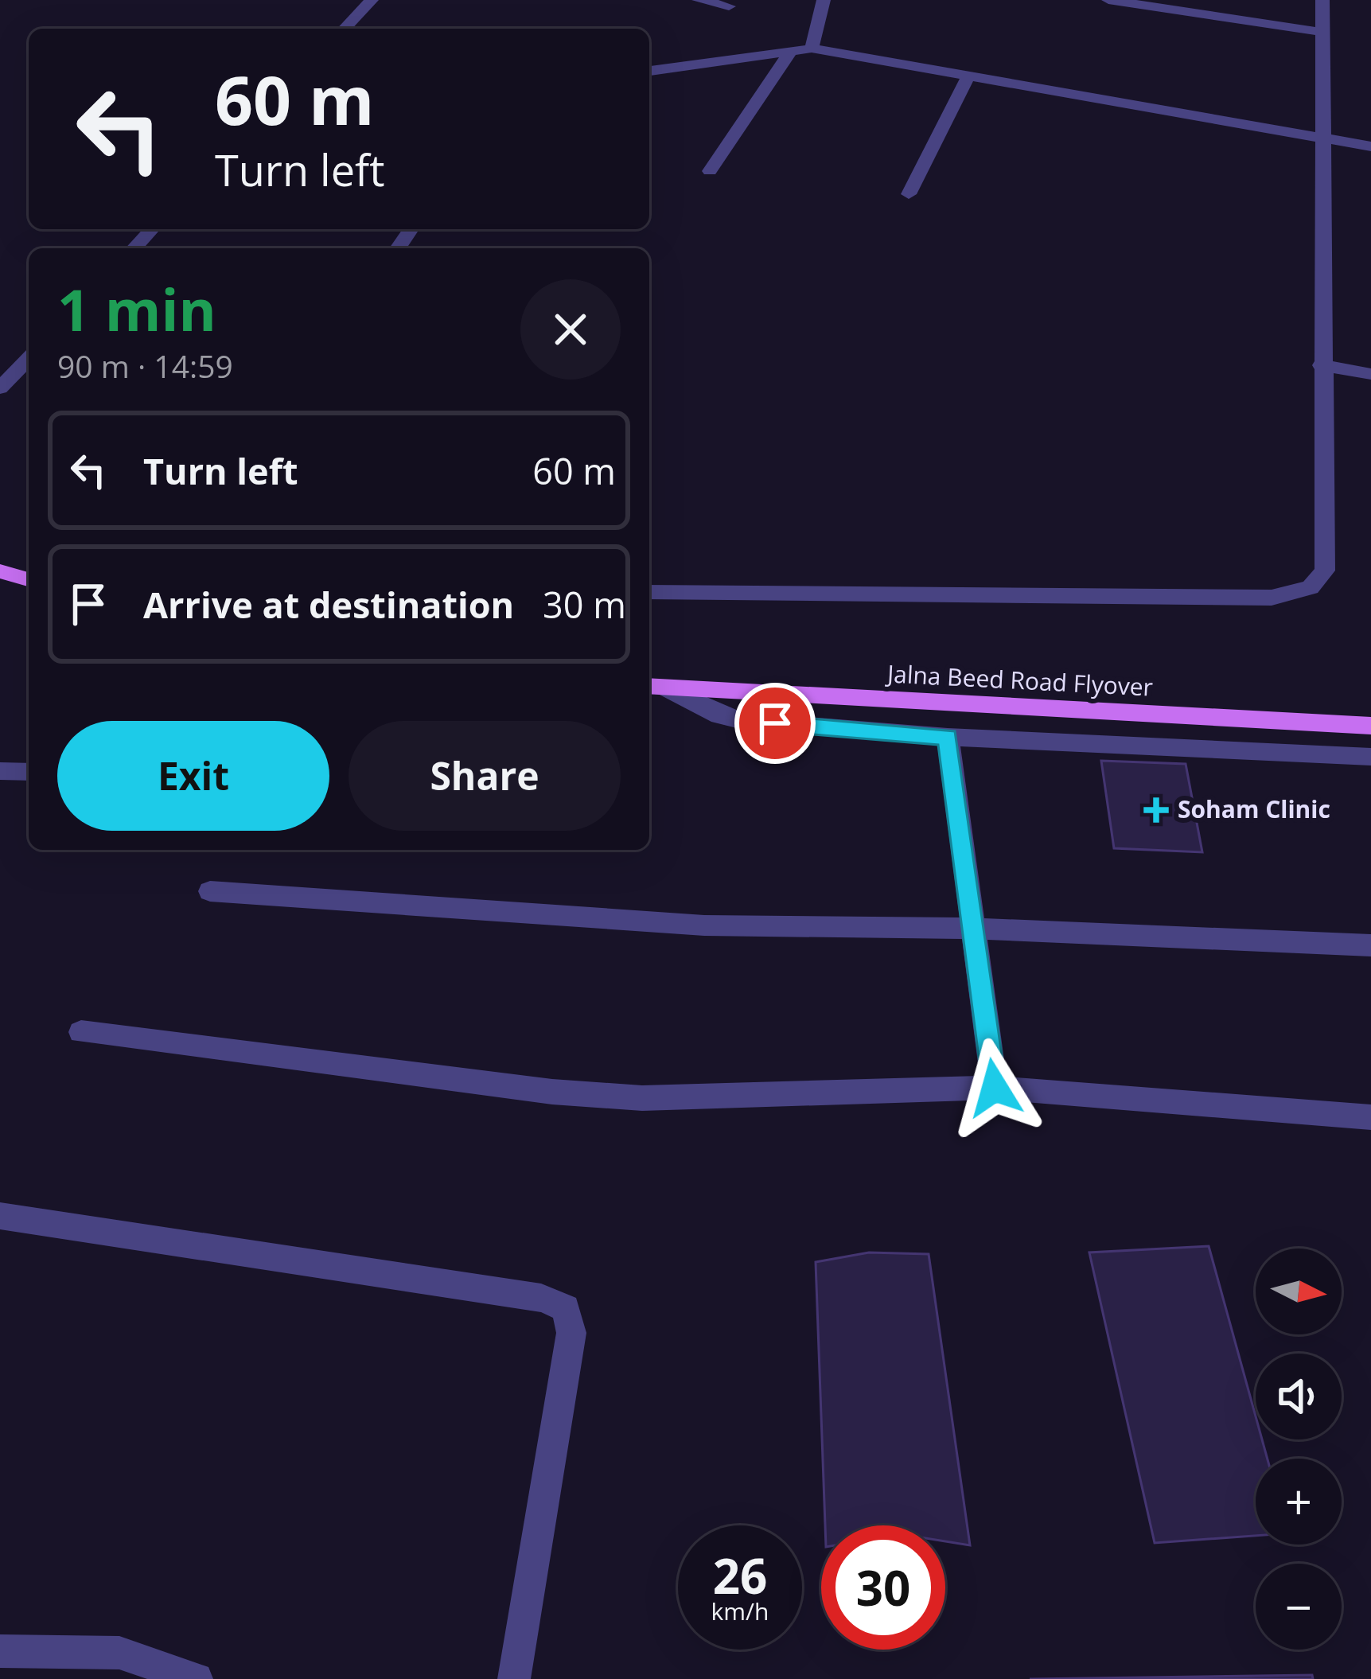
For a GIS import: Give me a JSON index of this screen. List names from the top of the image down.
{
  "streets": {
    "main road": ["Jalna Beed Road Flyover"]
  },
  "places": {
    "health": ["Soham Clinic"]
  },
  "north": "right",
  "page": {
    "turn": ["60 m", "Turn left"],
    "heading": ["1 min", "90 m · 14:59"],
    "list": [
      {
        "name": "Turn left",
        "value": "60 m"
      },
      {
        "name": "Arrive at destination",
        "value": "30 m"
      }
    ],
    "buttons": ["Exit", "Share"],
    "map_buttons": ["+", "−"],
    "speed": "26 km/h",
    "limit": "30"
  }
}
